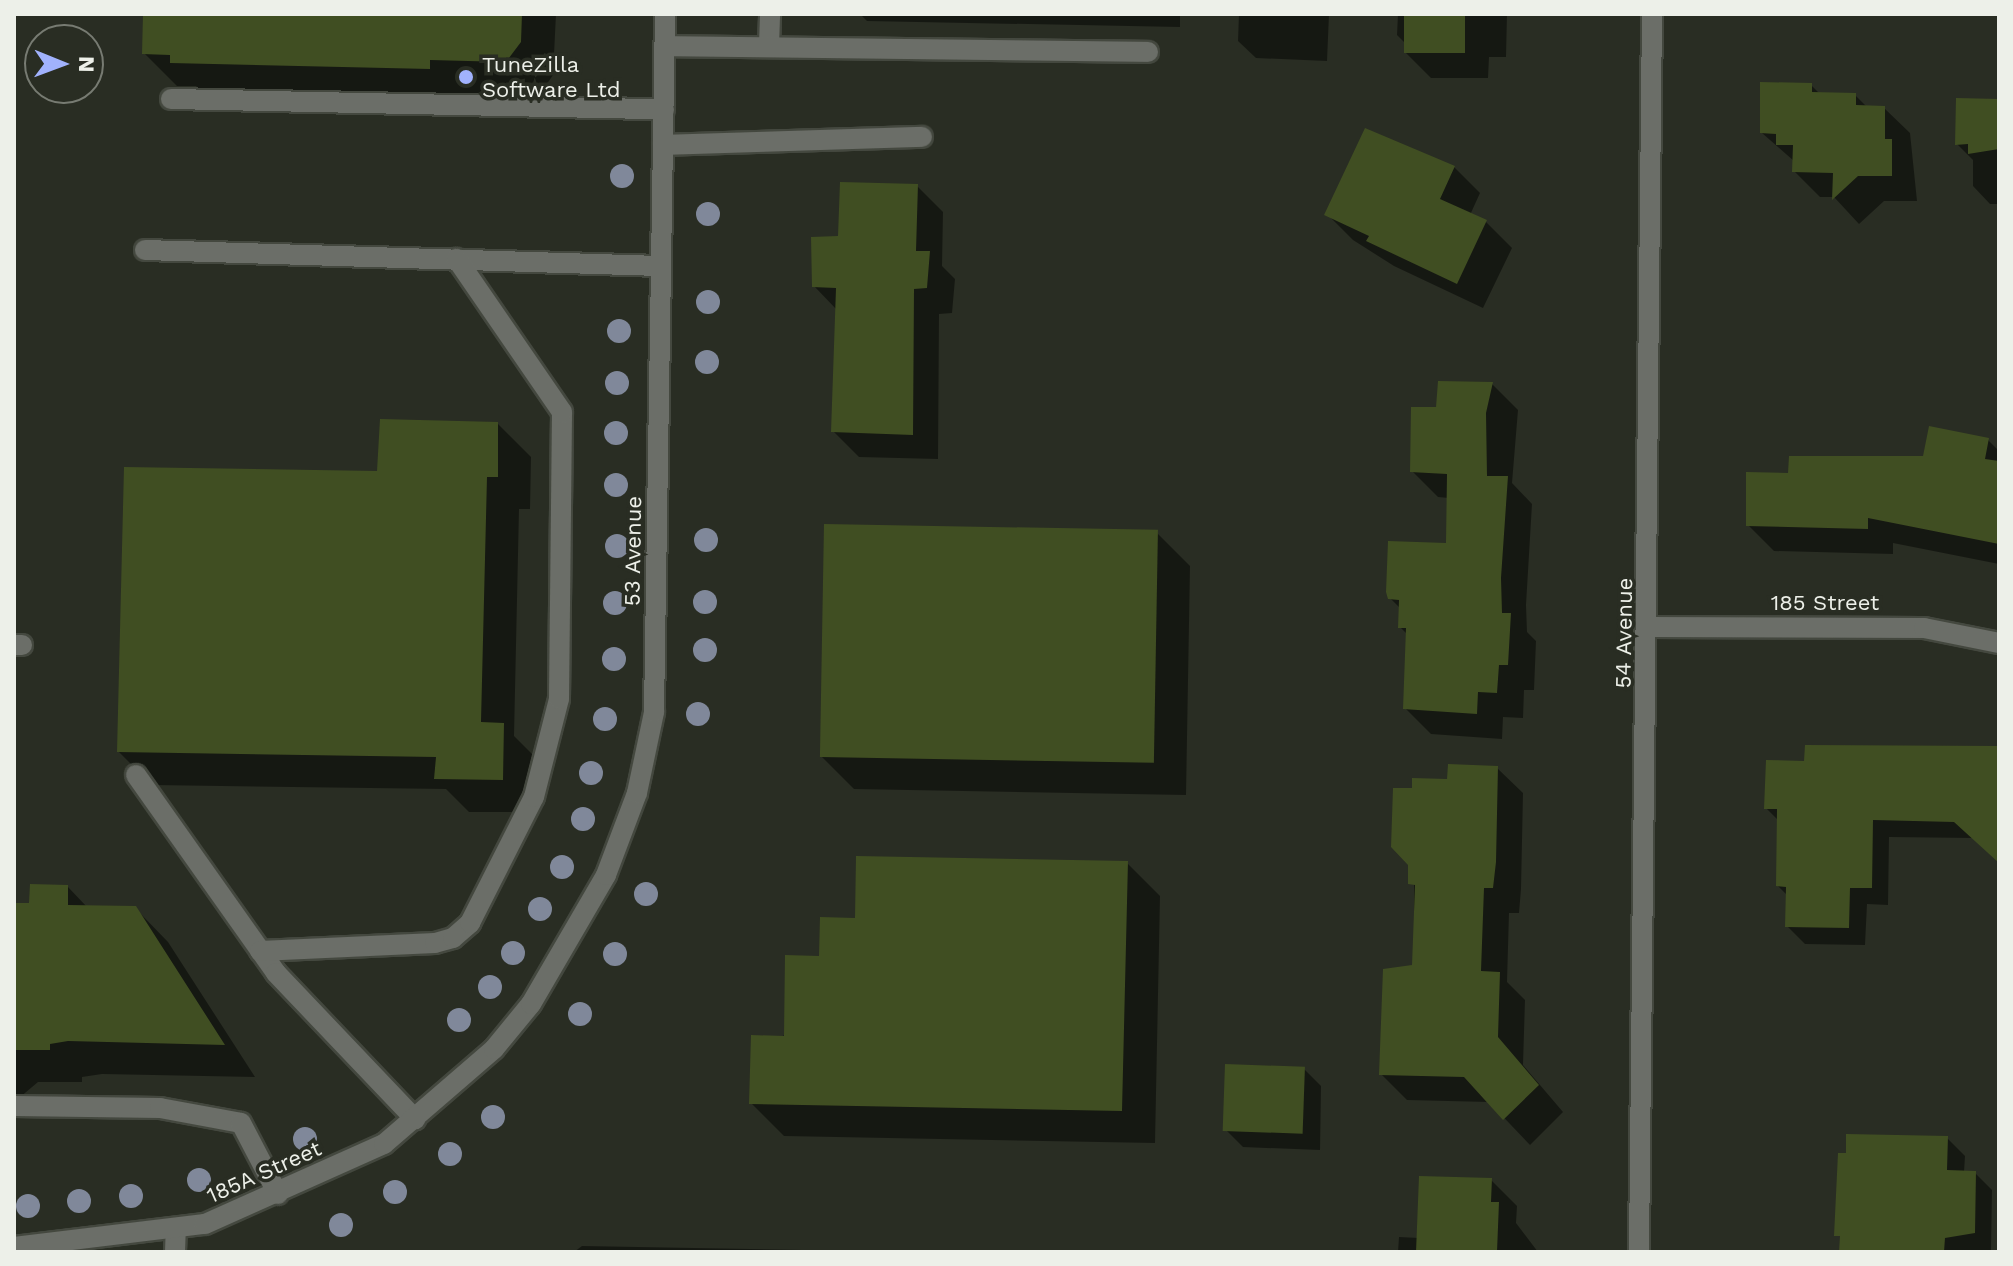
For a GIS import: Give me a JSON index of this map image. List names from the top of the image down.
{
  "streets": {
    "street": [
      "53 Avenue",
      "185 Street",
      "54 Avenue",
      "185A Street"
    ]
  },
  "crossings": [
    ["53 Avenue", "185A Street"],
    ["185 Street", "54 Avenue"]
  ],
  "places": ["TuneZilla Software Ltd"],
  "north": "right"
}
